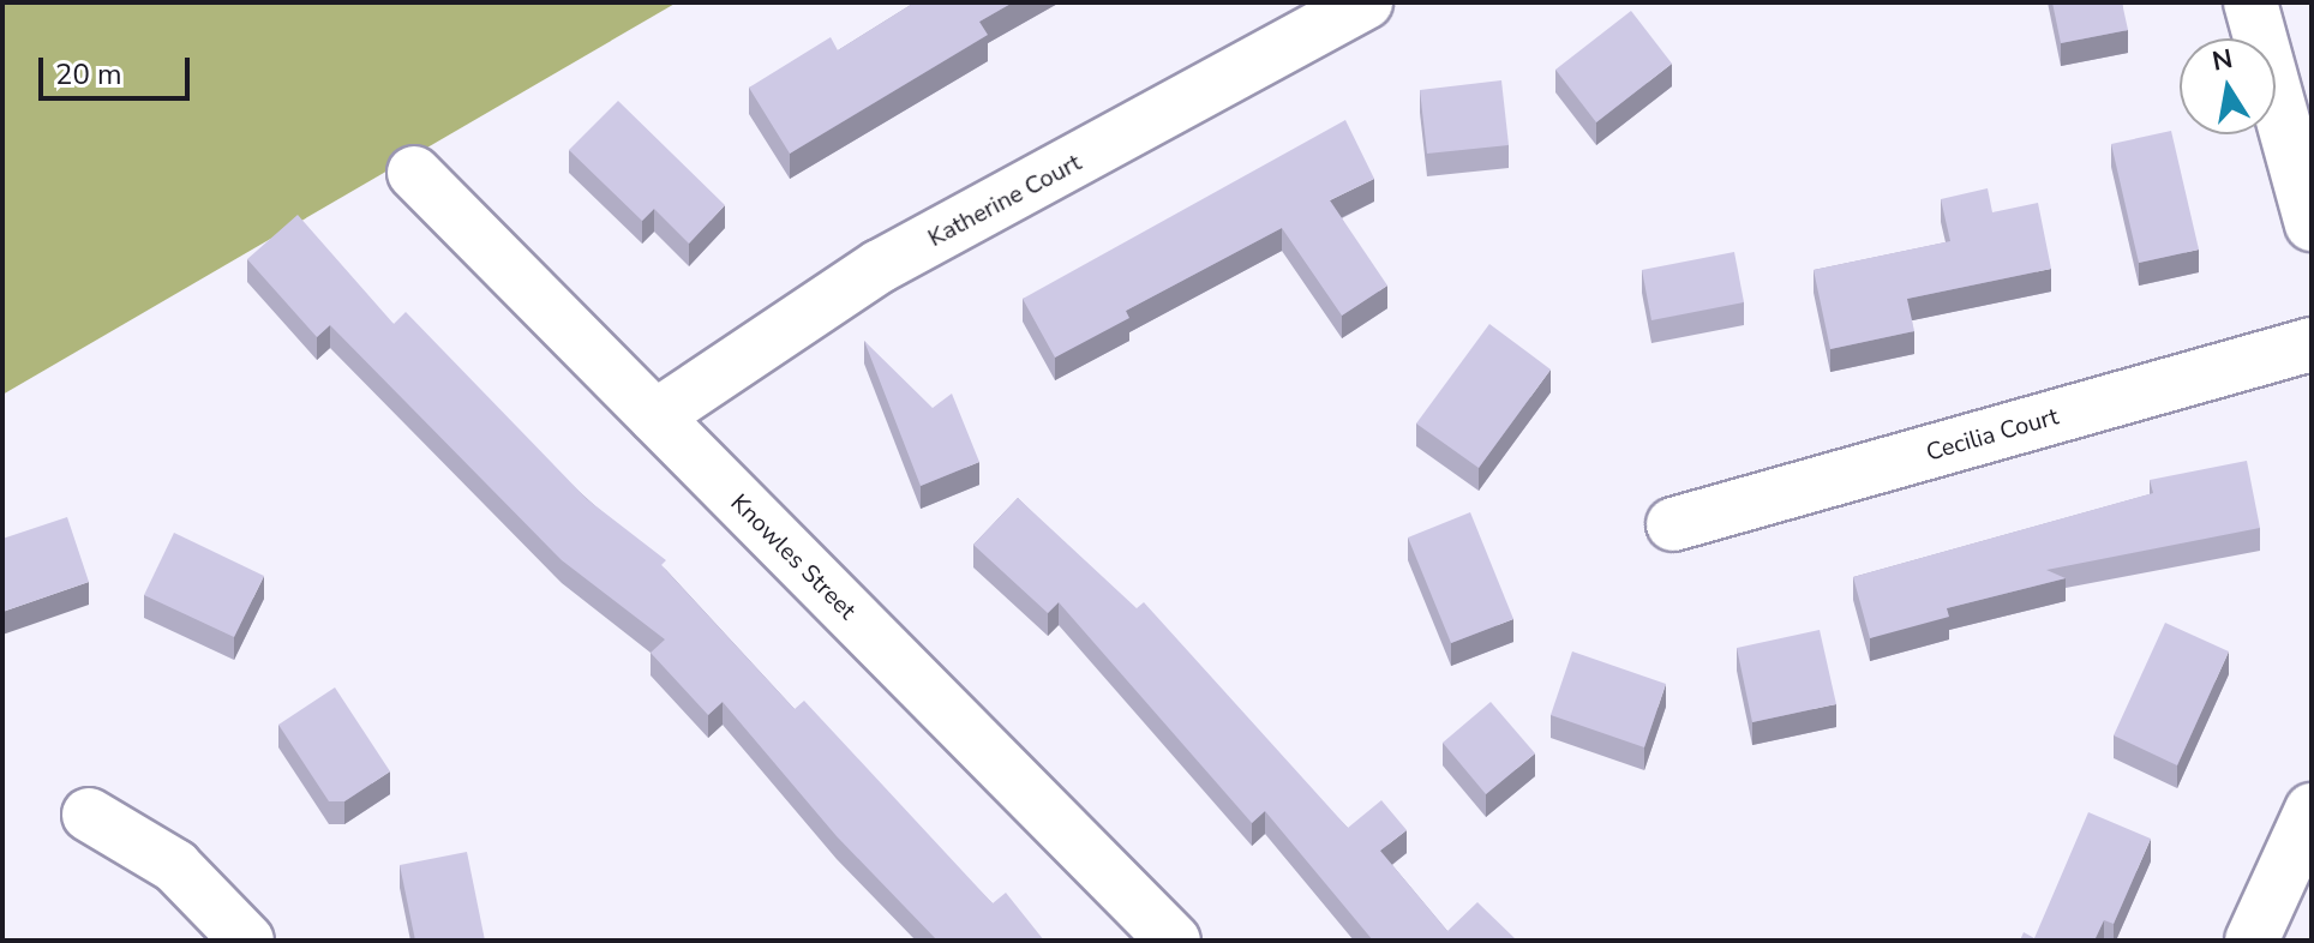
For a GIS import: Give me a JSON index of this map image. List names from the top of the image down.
{
  "streets": {
    "street": ["Katherine Court", "Cecilia Court", "Knowles Street"]
  },
  "crossings": [
    ["Katherine Court", "Knowles Street"]
  ],
  "scale_bar": "20 m",
  "north": "top"
}
